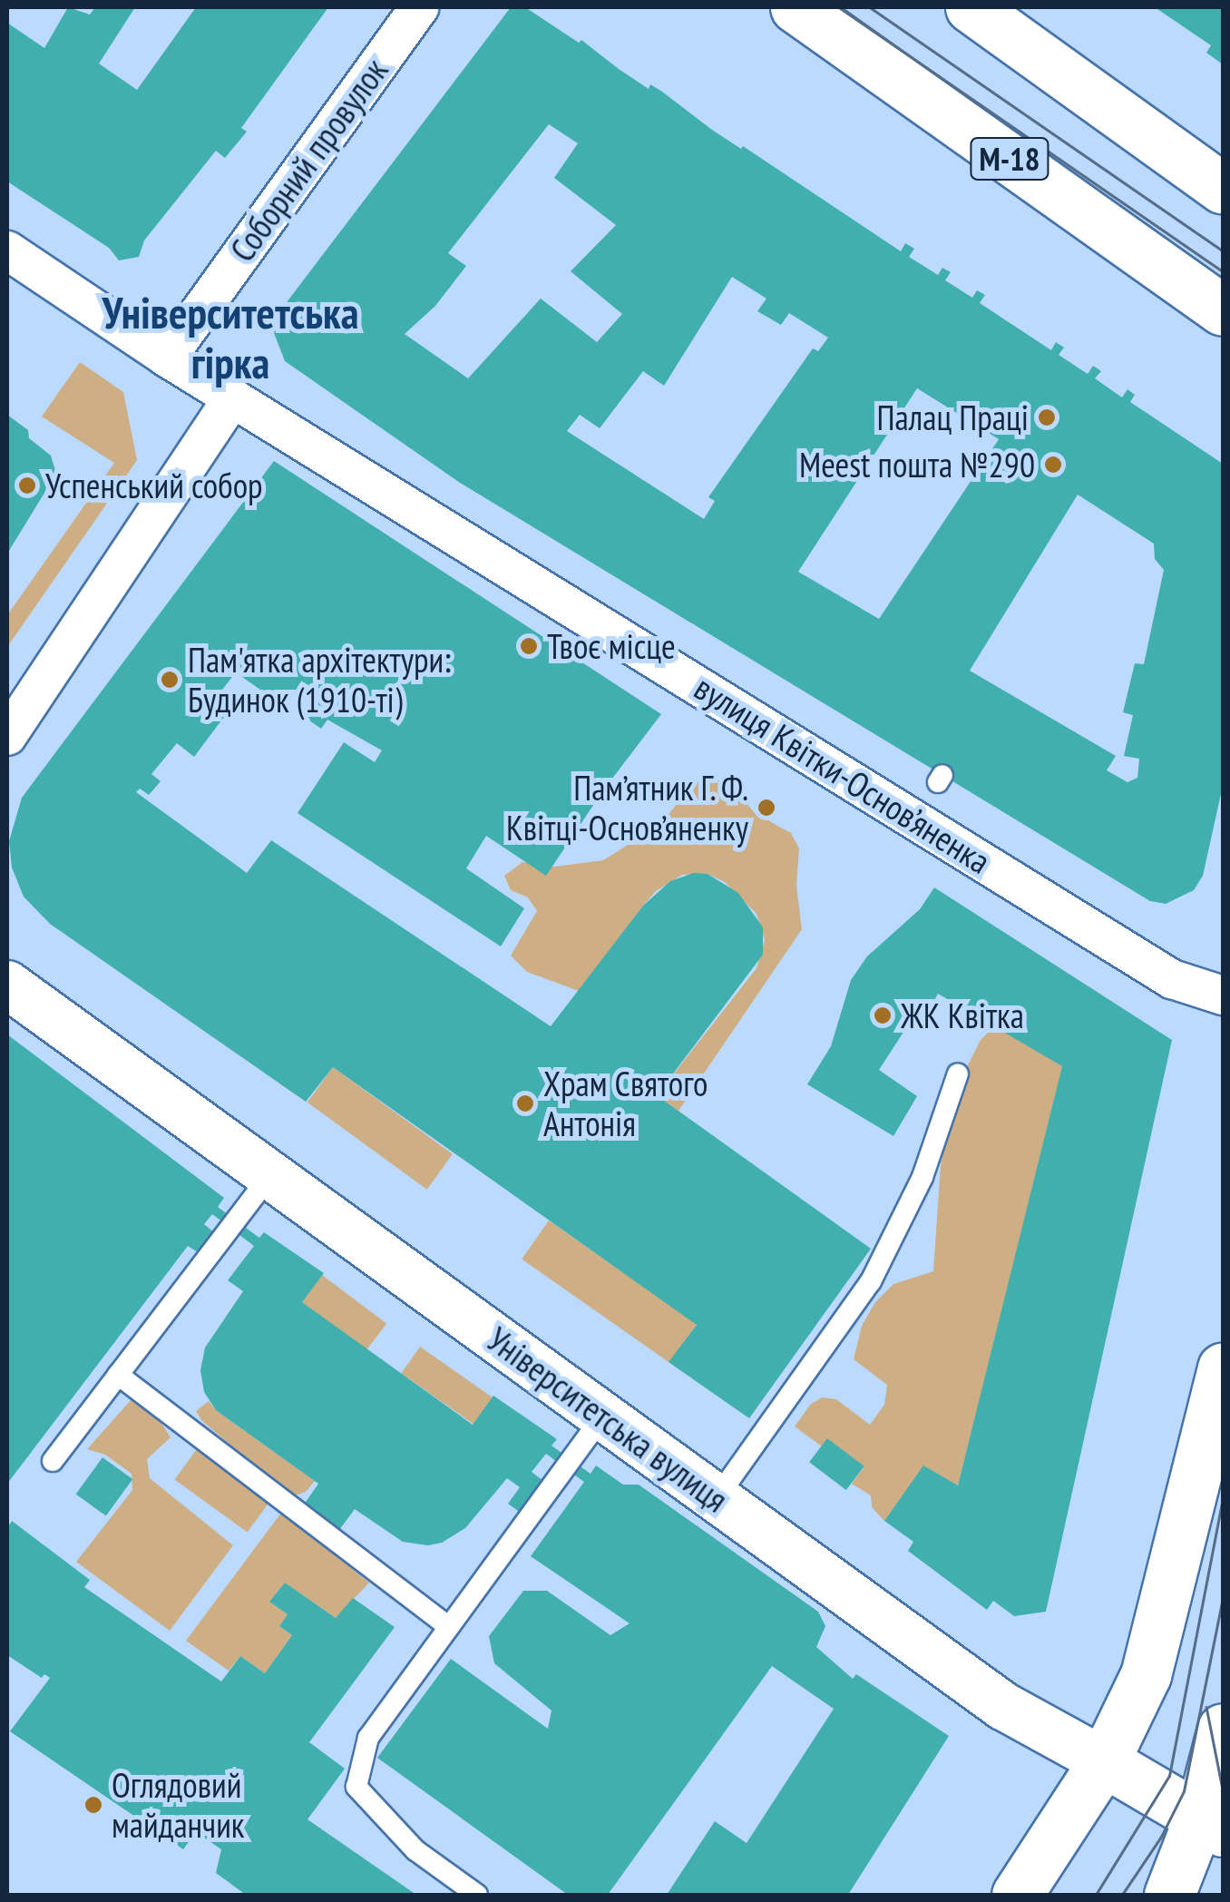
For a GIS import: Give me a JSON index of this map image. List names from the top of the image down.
{
  "streets": {
    "main road": ["М-18", "Університетська вулиця"],
    "street": ["Соборний провулок", "вулиця Квітки-Основ’яненка"]
  },
  "crossings": [
    ["Соборний провулок", "вулиця Квітки-Основ’яненка"]
  ],
  "districts": ["Університетська гірка"],
  "places": [
    "Палац Праці",
    "Meest пошта №290",
    "Успенський собор",
    "Твоє місце",
    "Пам'ятка архітектури: Будинок (1910-ті)",
    "Пам’ятник Г. Ф. Квітці-Основ’яненку",
    "ЖК Квітка",
    "Храм Святого Антонія",
    "Оглядовий майданчик"
  ]
}
